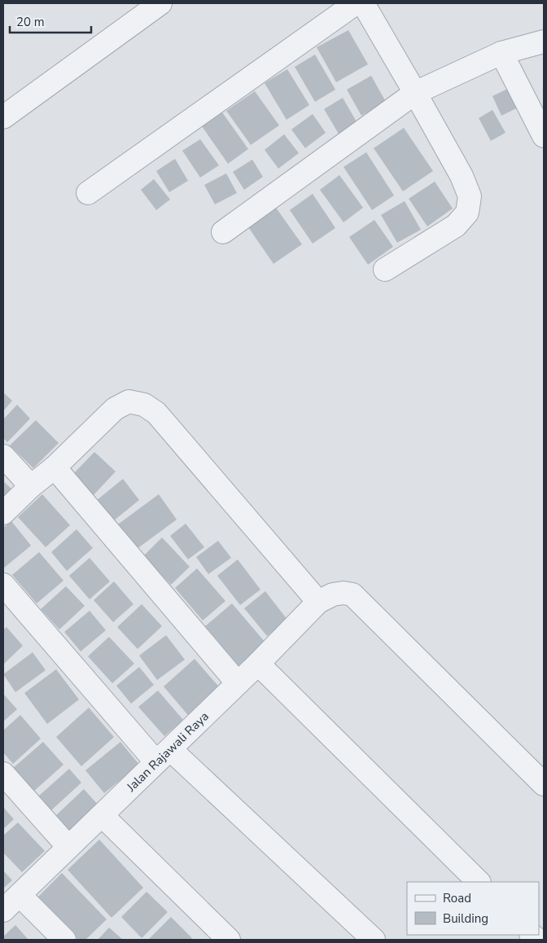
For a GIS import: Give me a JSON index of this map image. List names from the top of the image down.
{
  "streets": {
    "street": ["Jalan Rajawali Raya"]
  },
  "legend": ["Road", "Building"],
  "scale_bar": "20 m"
}
